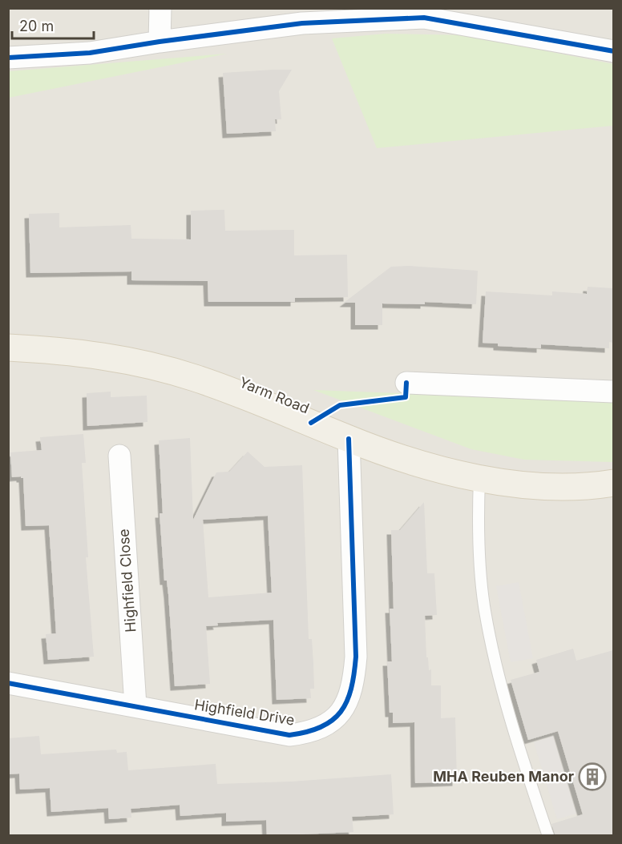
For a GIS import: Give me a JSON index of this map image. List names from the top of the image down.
{
  "streets": {
    "main road": ["Yarm Road"],
    "street": ["Highfield Close", "Highfield Drive"]
  },
  "crossings": [
    ["Yarm Road", "Highfield Drive"],
    ["Highfield Close", "Highfield Drive"]
  ],
  "places": {
    "building": ["MHA Reuben Manor"]
  },
  "scale_bar": "20 m"
}
